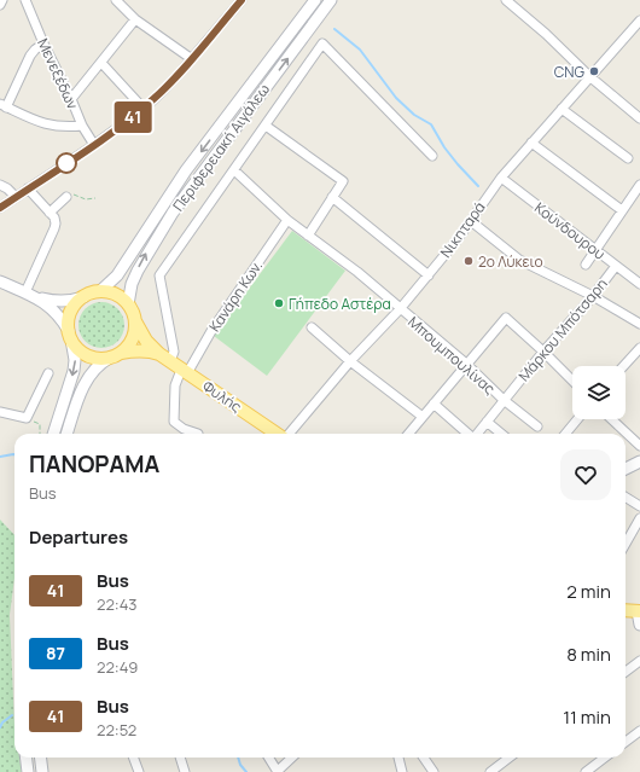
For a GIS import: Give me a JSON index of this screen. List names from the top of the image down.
{
  "streets": {
    "main road": ["Περιφερειακή Αιγάλεω", "Φυλής"],
    "street": [
      "Μενεξέδων",
      "Νικηταρά",
      "Κούνδουρου",
      "Κανάρη Κων.",
      "Μάρκου Μπότσαρη",
      "Μπουμπουλίνας"
    ]
  },
  "crossings": [
    ["Περιφερειακή Αιγάλεω", "Φυλής"],
    ["Νικηταρά", "Κούνδουρου"],
    ["Νικηταρά", "Μπουμπουλίνας"],
    ["Κούνδουρου", "Μάρκου Μπότσαρη"],
    ["Κανάρη Κων.", "Μπουμπουλίνας"],
    ["Κανάρη Κων.", "Φυλής"],
    ["Μάρκου Μπότσαρη", "Μπουμπουλίνας"]
  ],
  "places": ["CNG", "2ο Λύκειο", "Γήπεδο Αστέρα"],
  "lines": ["bus line 41"],
  "page": {
    "on_map": "41",
    "heading": [
      ["ΠΑΝΟΡΑΜΑ", "Bus"],
      "Departures"
    ],
    "list": [
      {
        "mark": "41",
        "name": "Bus",
        "note": "22:43",
        "value": "2 min"
      },
      {
        "mark": "87",
        "name": "Bus",
        "note": "22:49",
        "value": "8 min"
      },
      {
        "mark": "41",
        "name": "Bus",
        "note": "22:52",
        "value": "11 min"
      }
    ]
  }
}
